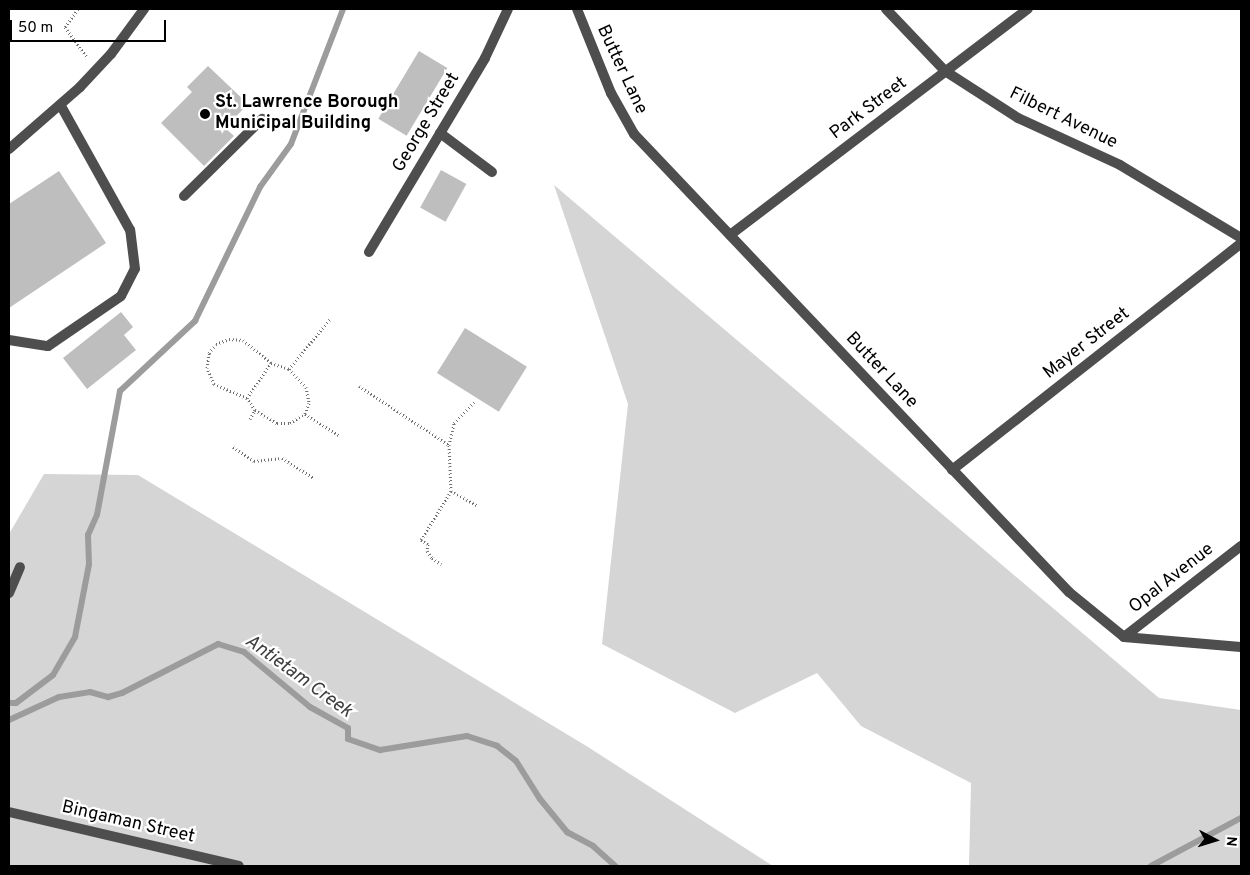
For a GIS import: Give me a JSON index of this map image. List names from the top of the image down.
{
  "streets": {
    "street": [
      "Butter Lane",
      "Park Street",
      "Filbert Avenue",
      "George Street",
      "Mayer Street",
      "Opal Avenue",
      "Bingaman Street"
    ]
  },
  "crossings": [
    ["Butter Lane", "Park Street"],
    ["Butter Lane", "Mayer Street"],
    ["Butter Lane", "Opal Avenue"],
    ["Park Street", "Filbert Avenue"]
  ],
  "water": ["Antietam Creek"],
  "places": ["St. Lawrence Borough Municipal Building"],
  "scale_bar": "50 m",
  "north": "right"
}
